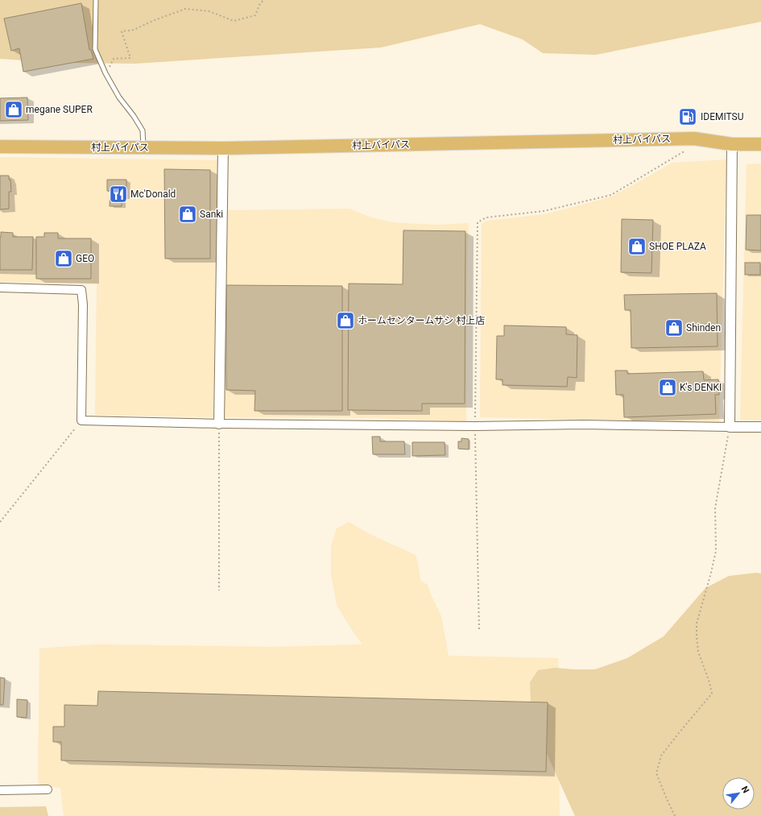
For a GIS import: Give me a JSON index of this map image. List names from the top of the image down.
{
  "streets": {
    "highway": ["村上バイパス"]
  },
  "places": {
    "shop": [
      "megane SUPER",
      "Sanki",
      "SHOE PLAZA",
      "GEO",
      "ホームセンタームサシ 村上店",
      "Shinden",
      "K's DENKI"
    ],
    "fuel station": ["IDEMITSU"],
    "restaurant": ["Mc'Donald"]
  },
  "north": "top right"
}
